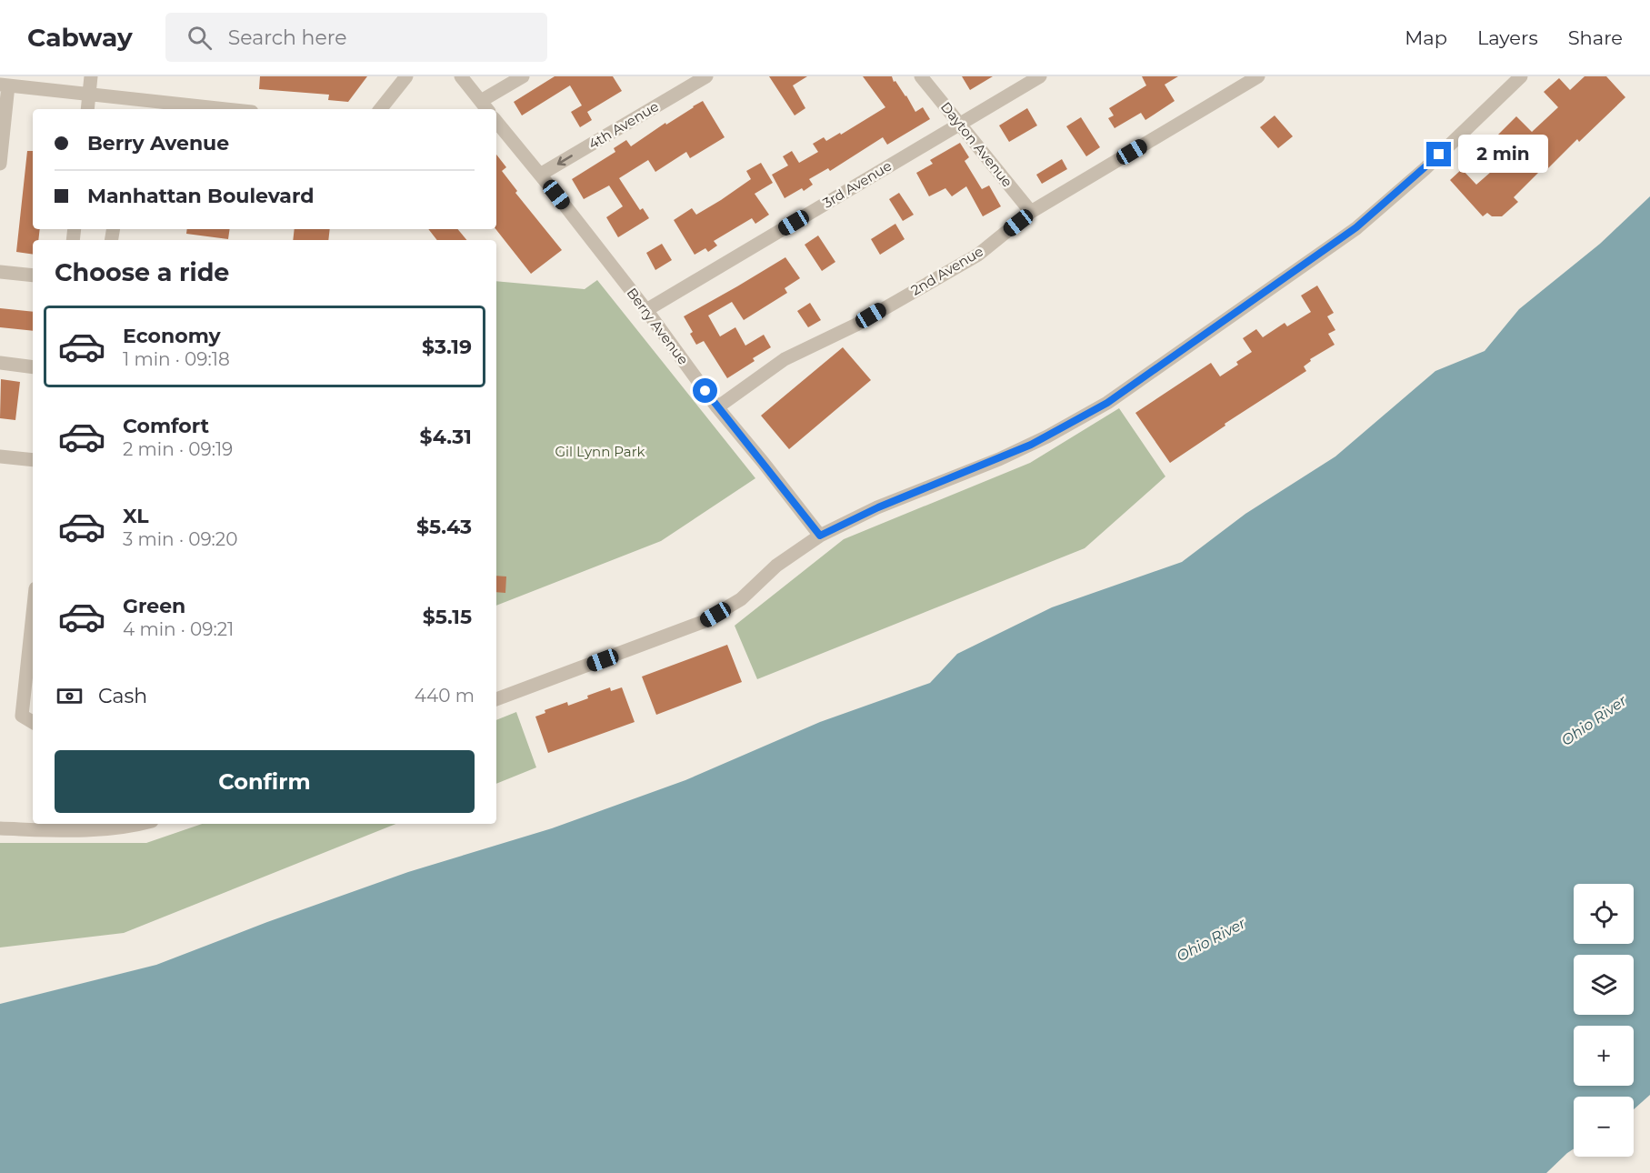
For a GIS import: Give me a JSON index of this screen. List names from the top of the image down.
{
  "streets": {
    "street": [
      "4th Avenue",
      "Dayton Avenue",
      "3rd Avenue",
      "2nd Avenue",
      "Berry Avenue"
    ]
  },
  "crossings": [
    ["4th Avenue", "Berry Avenue"],
    ["Dayton Avenue", "3rd Avenue"],
    ["Dayton Avenue", "2nd Avenue"],
    ["3rd Avenue", "Berry Avenue"],
    ["2nd Avenue", "Berry Avenue"]
  ],
  "one_way": ["4th Avenue"],
  "water": ["Ohio River"],
  "parks": ["Gil Lynn Park"],
  "page": {
    "header": "Cabway",
    "search": "Search here",
    "nav": ["Map", "Layers", "Share"],
    "banner": ["Berry Avenue", "Manhattan Boulevard"],
    "bubble": "2 min",
    "heading": "Choose a ride",
    "list": [
      {
        "name": "Economy",
        "note": "1 min · 09:18",
        "value": "$3.19"
      },
      {
        "name": "Comfort",
        "note": "2 min · 09:19",
        "value": "$4.31"
      },
      {
        "name": "XL",
        "note": "3 min · 09:20",
        "value": "$5.43"
      },
      {
        "name": "Green",
        "note": "4 min · 09:21",
        "value": "$5.15"
      }
    ],
    "pay": ["Cash", "440 m"],
    "buttons": "Confirm",
    "map_buttons": ["+", "−"]
  }
}
